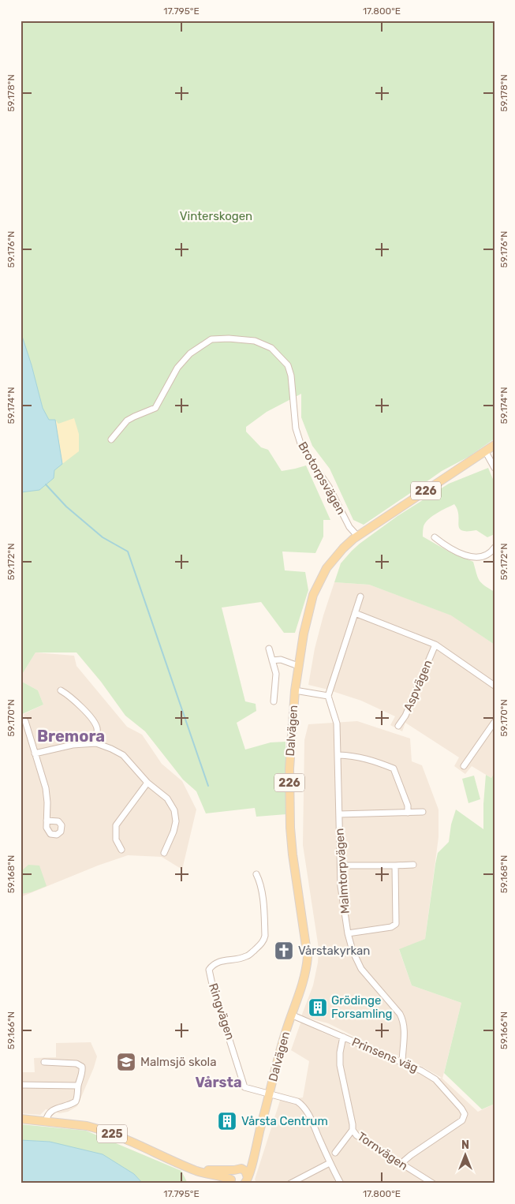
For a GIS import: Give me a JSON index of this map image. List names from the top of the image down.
{
  "streets": {
    "main road": ["226", "Dalvägen", "225"],
    "street": [
      "Brotorpsvägen",
      "Aspvägen",
      "Malmtorpvägen",
      "Ringvägen",
      "Prinsens väg",
      "Tornvägen"
    ]
  },
  "crossings": [
    ["Brotorpsvägen", "Dalvägen"],
    ["Dalvägen", "Ringvägen"],
    ["Dalvägen", "Prinsens väg"],
    ["Dalvägen", "225"],
    ["Malmtorpvägen", "Prinsens väg"],
    ["Prinsens väg", "Tornvägen"]
  ],
  "districts": ["Bremora", "Vårsta"],
  "parks": ["Vinterskogen"],
  "places": {
    "church": ["Vårstakyrkan"],
    "building": ["Grödinge Forsamling", "Vårsta Centrum"],
    "school or university": ["Malmsjö skola"]
  },
  "north": "top",
  "coordinates": [
    "17.795°E",
    "17.800°E",
    "59.178°N",
    "59.176°N",
    "59.174°N",
    "59.172°N",
    "59.170°N",
    "59.168°N",
    "59.166°N"
  ]
}
